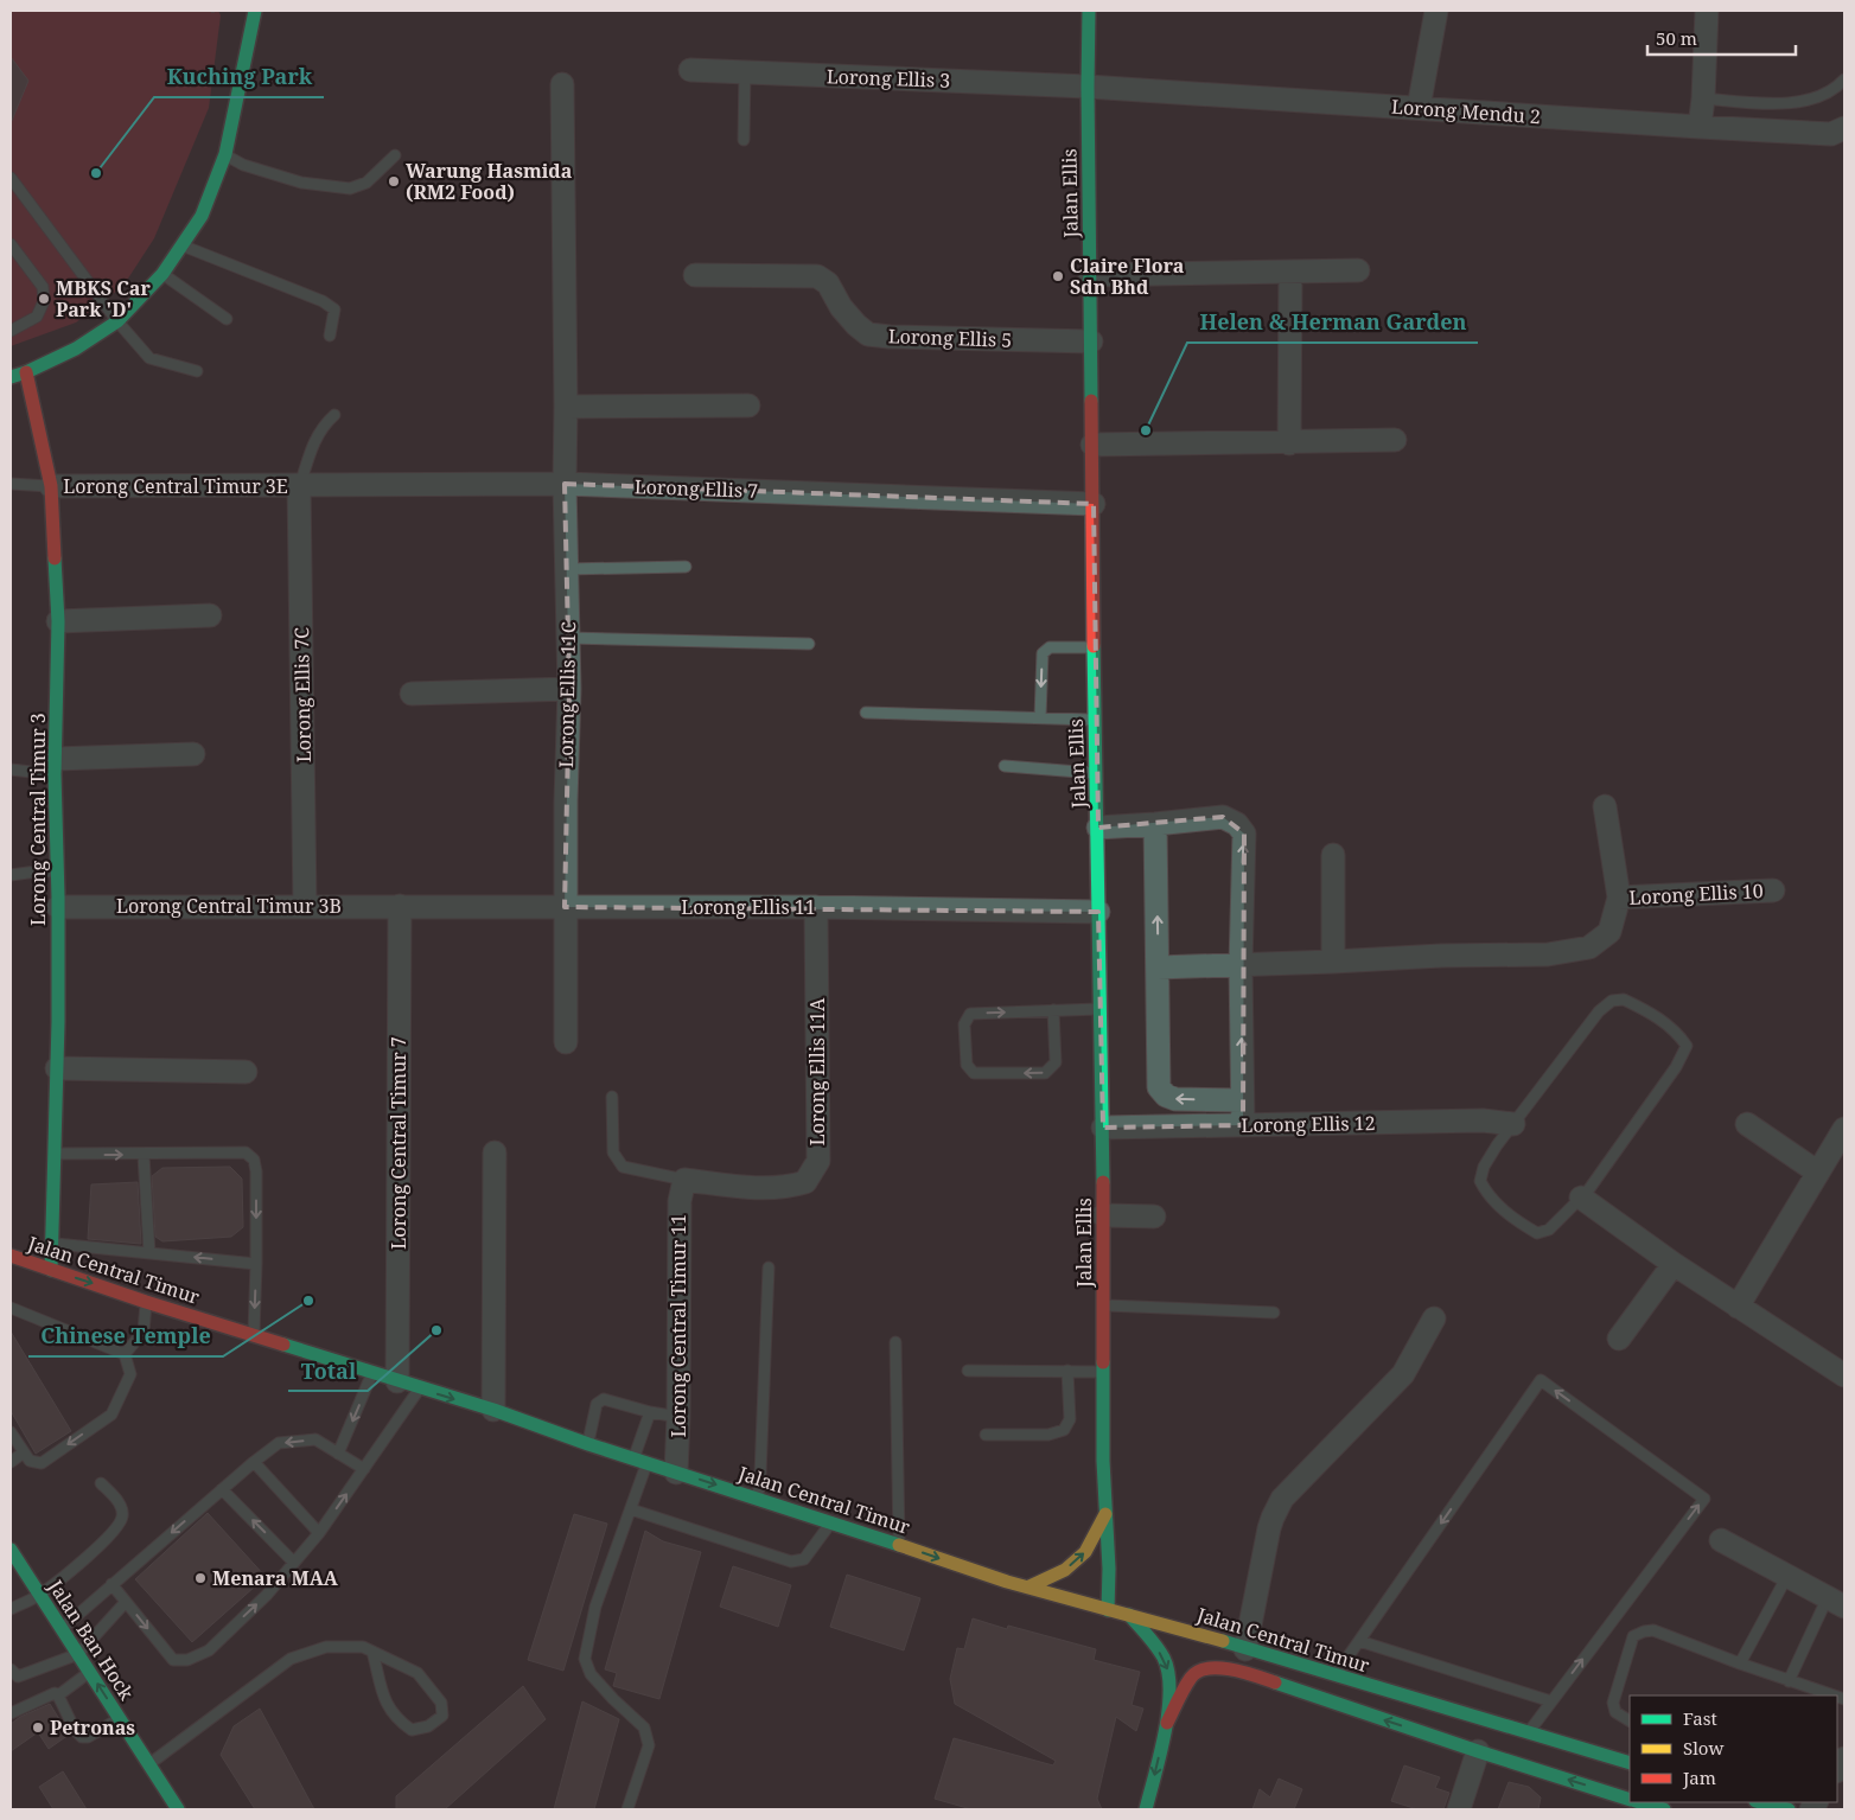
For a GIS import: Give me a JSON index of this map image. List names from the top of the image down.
{
  "streets": {
    "main road": [
      "Jalan Ellis",
      "Lorong Central Timur 3",
      "Jalan Central Timur",
      "Jalan Ban Hock"
    ],
    "street": [
      "Lorong Ellis 3",
      "Lorong Mendu 2",
      "Lorong Ellis 5",
      "Lorong Central Timur 3E",
      "Lorong Ellis 7",
      "Lorong Ellis 7C",
      "Lorong Ellis 11C",
      "Lorong Ellis 10",
      "Lorong Central Timur 3B",
      "Lorong Ellis 11",
      "Lorong Ellis 11A",
      "Lorong Ellis 12",
      "Lorong Central Timur 7",
      "Lorong Central Timur 11"
    ]
  },
  "crossings": [
    ["Lorong Ellis 3", "Lorong Mendu 2"],
    ["Lorong Ellis 3", "Jalan Ellis"],
    ["Lorong Mendu 2", "Jalan Ellis"],
    ["Jalan Ellis", "Lorong Ellis 5"],
    ["Jalan Ellis", "Lorong Ellis 7"],
    ["Jalan Ellis", "Lorong Ellis 11"],
    ["Jalan Ellis", "Lorong Ellis 12"],
    ["Jalan Ellis", "Jalan Central Timur"],
    ["Lorong Central Timur 3E", "Lorong Ellis 7"],
    ["Lorong Central Timur 3E", "Lorong Ellis 7C"],
    ["Lorong Central Timur 3E", "Lorong Central Timur 3"],
    ["Lorong Ellis 7", "Lorong Ellis 7C"],
    ["Lorong Ellis 7", "Lorong Ellis 11C"],
    ["Lorong Ellis 7C", "Lorong Central Timur 3B"],
    ["Lorong Ellis 11C", "Lorong Ellis 11"],
    ["Lorong Central Timur 3", "Lorong Central Timur 3B"],
    ["Lorong Central Timur 3", "Jalan Central Timur"],
    ["Lorong Central Timur 3B", "Lorong Ellis 11"],
    ["Lorong Central Timur 3B", "Lorong Central Timur 7"],
    ["Lorong Ellis 11", "Lorong Ellis 11A"],
    ["Lorong Ellis 11", "Lorong Central Timur 7"],
    ["Lorong Ellis 11A", "Lorong Central Timur 11"],
    ["Lorong Central Timur 7", "Jalan Central Timur"],
    ["Jalan Central Timur", "Lorong Central Timur 11"]
  ],
  "places": [
    "Kuching Park",
    "Warung Hasmida (RM2 Food)",
    "Claire Flora Sdn Bhd",
    "MBKS Car Park 'D'",
    "Helen & Herman Garden",
    "Chinese Temple",
    "Total",
    "Menara MAA",
    "Petronas"
  ],
  "legend": ["Fast", "Slow", "Jam"],
  "scale_bar": "50 m"
}
